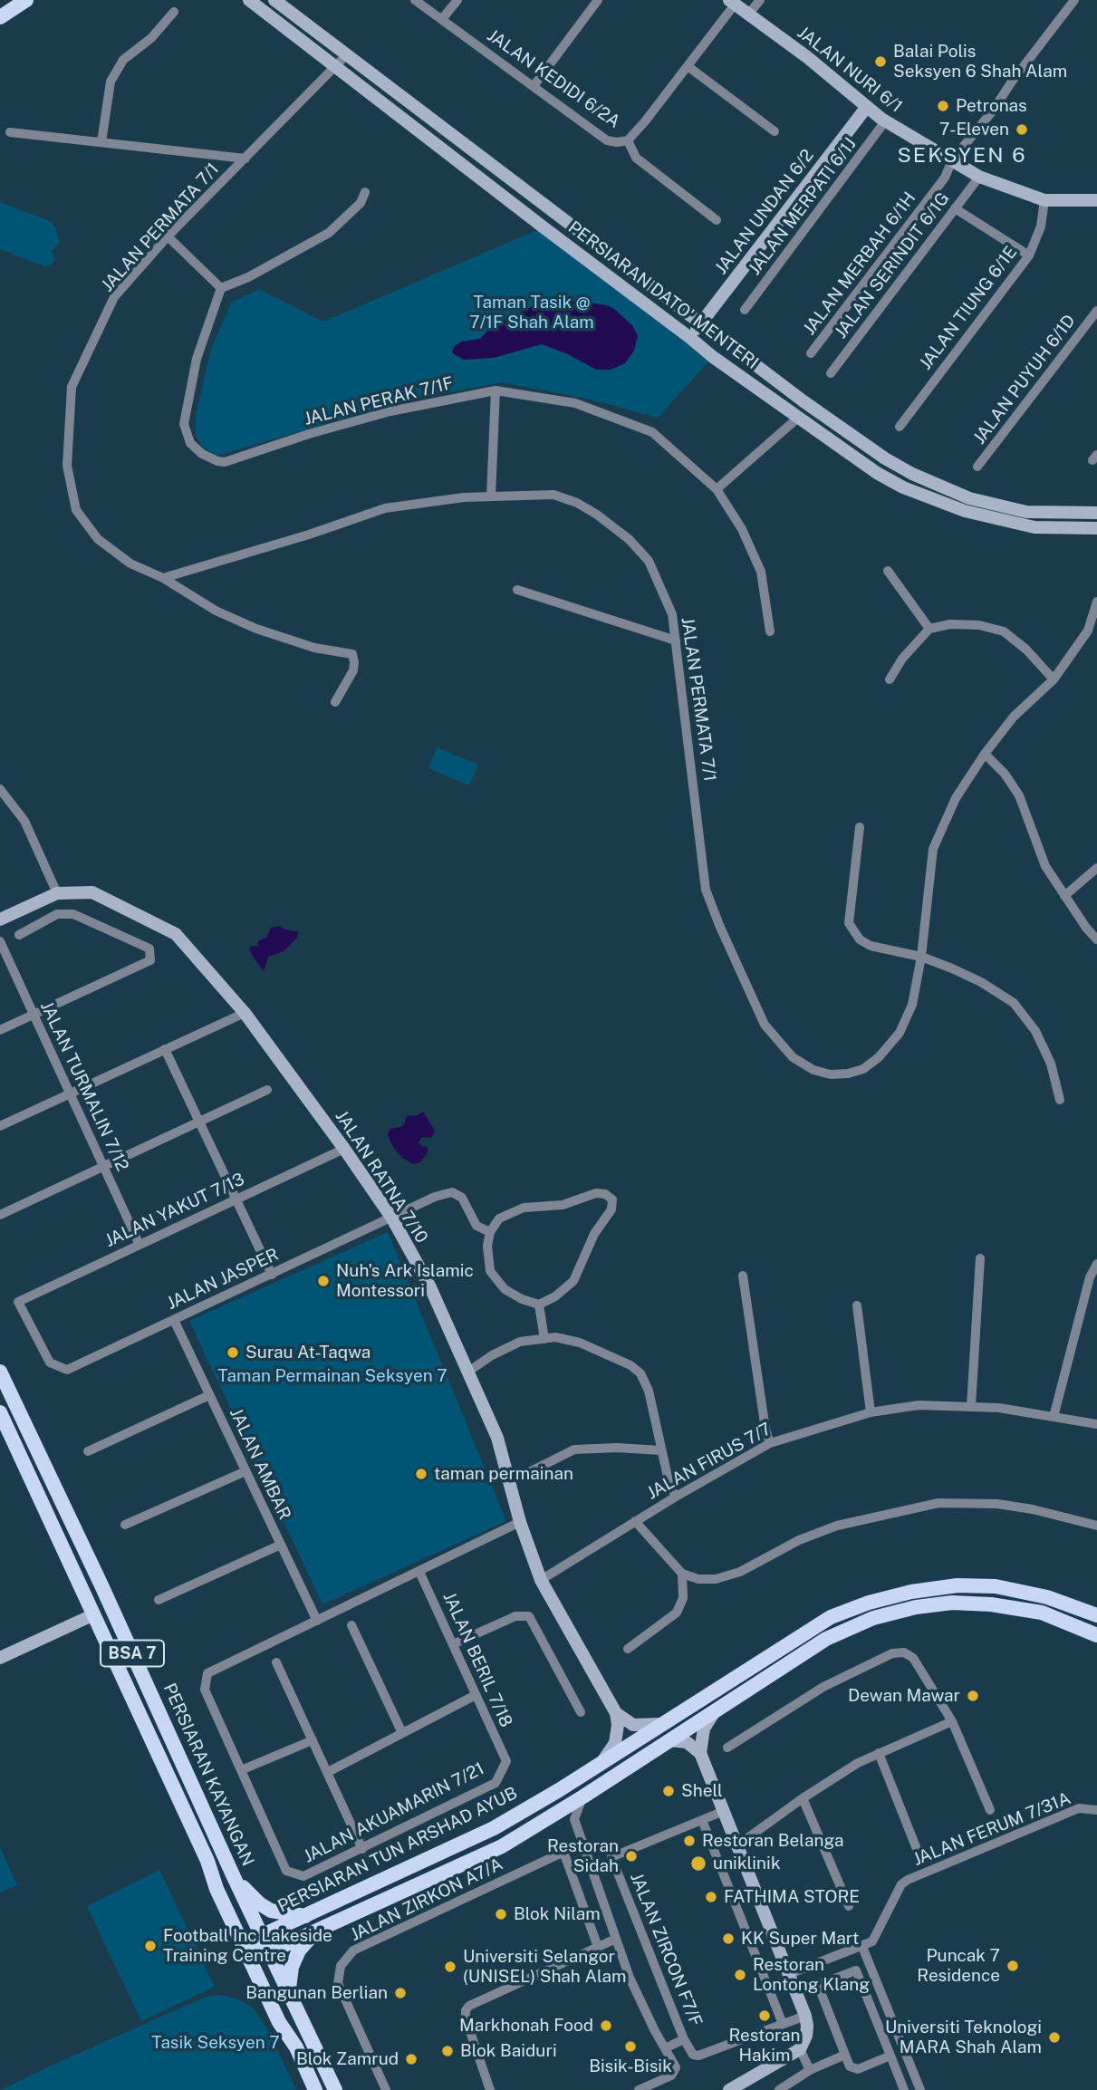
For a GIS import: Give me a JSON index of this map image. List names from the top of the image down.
{
  "streets": {
    "main road": ["BSA 7", "PERSIARAN KAYANGAN", "PERSIARAN TUN ARSHAD AYUB"],
    "street": [
      "JALAN NURI 6/1",
      "JALAN KEDIDI 6/2A",
      "JALAN MERPATI 6/1J",
      "JALAN UNDAN 6/2",
      "JALAN PERMATA 7/1",
      "JALAN MERBAH 6/1H",
      "JALAN SERINDIT 6/1G",
      "PERSIARAN DATO' MENTERI",
      "JALAN TIUNG 6/1E",
      "JALAN PUYUH 6/1D",
      "JALAN PERAK 7/1F",
      "JALAN TURMALIN 7/12",
      "JALAN RATNA 7/10",
      "JALAN YAKUT 7/13",
      "JALAN JASPER",
      "JALAN FIRUS 7/7",
      "JALAN AMBAR",
      "JALAN BERIL 7/18",
      "JALAN AKUAMARIN 7/21",
      "JALAN FERUM 7/31A",
      "JALAN ZIRKON A7/A",
      "JALAN ZIRCON F7/F"
    ]
  },
  "crossings": [
    ["JALAN NURI 6/1", "JALAN KEDIDI 6/2A"],
    ["JALAN NURI 6/1", "JALAN MERPATI 6/1J"],
    ["JALAN NURI 6/1", "JALAN UNDAN 6/2"],
    ["JALAN NURI 6/1", "JALAN MERBAH 6/1H"],
    ["JALAN NURI 6/1", "JALAN SERINDIT 6/1G"],
    ["JALAN NURI 6/1", "JALAN TIUNG 6/1E"],
    ["JALAN UNDAN 6/2", "PERSIARAN DATO' MENTERI"],
    ["JALAN PERMATA 7/1", "PERSIARAN DATO' MENTERI"],
    ["JALAN TURMALIN 7/12", "JALAN YAKUT 7/13"],
    ["JALAN RATNA 7/10", "JALAN YAKUT 7/13"],
    ["JALAN RATNA 7/10", "JALAN JASPER"],
    ["JALAN RATNA 7/10", "JALAN FIRUS 7/7"],
    ["JALAN YAKUT 7/13", "JALAN JASPER"],
    ["JALAN JASPER", "JALAN AMBAR"],
    ["JALAN BERIL 7/18", "JALAN AKUAMARIN 7/21"],
    ["PERSIARAN KAYANGAN", "PERSIARAN TUN ARSHAD AYUB"]
  ],
  "districts": ["SEKSYEN 6"],
  "parks": ["Taman Tasik @ 7/1F Shah Alam", "Taman Permainan Seksyen 7", "Tasik Seksyen 7"],
  "places": [
    "Balai Polis Seksyen 6 Shah Alam",
    "Petronas",
    "7-Eleven",
    "Nuh's Ark Islamic Montessori",
    "Surau At-Taqwa",
    "taman permainan",
    "Dewan Mawar",
    "Shell",
    "Restoran Belanga",
    "Restoran Sidah",
    "uniklinik",
    "FATHIMA STORE",
    "Blok Nilam",
    "KK Super Mart",
    "Football Inc Lakeside Training Centre",
    "Puncak 7 Residence",
    "Universiti Selangor (UNISEL) Shah Alam",
    "Restoran Lontong Klang",
    "Bangunan Berlian",
    "Restoran Hakim",
    "Markhonah Food",
    "Universiti Teknologi MARA Shah Alam",
    "Bisik-Bisik",
    "Blok Baiduri",
    "Blok Zamrud"
  ]
}
